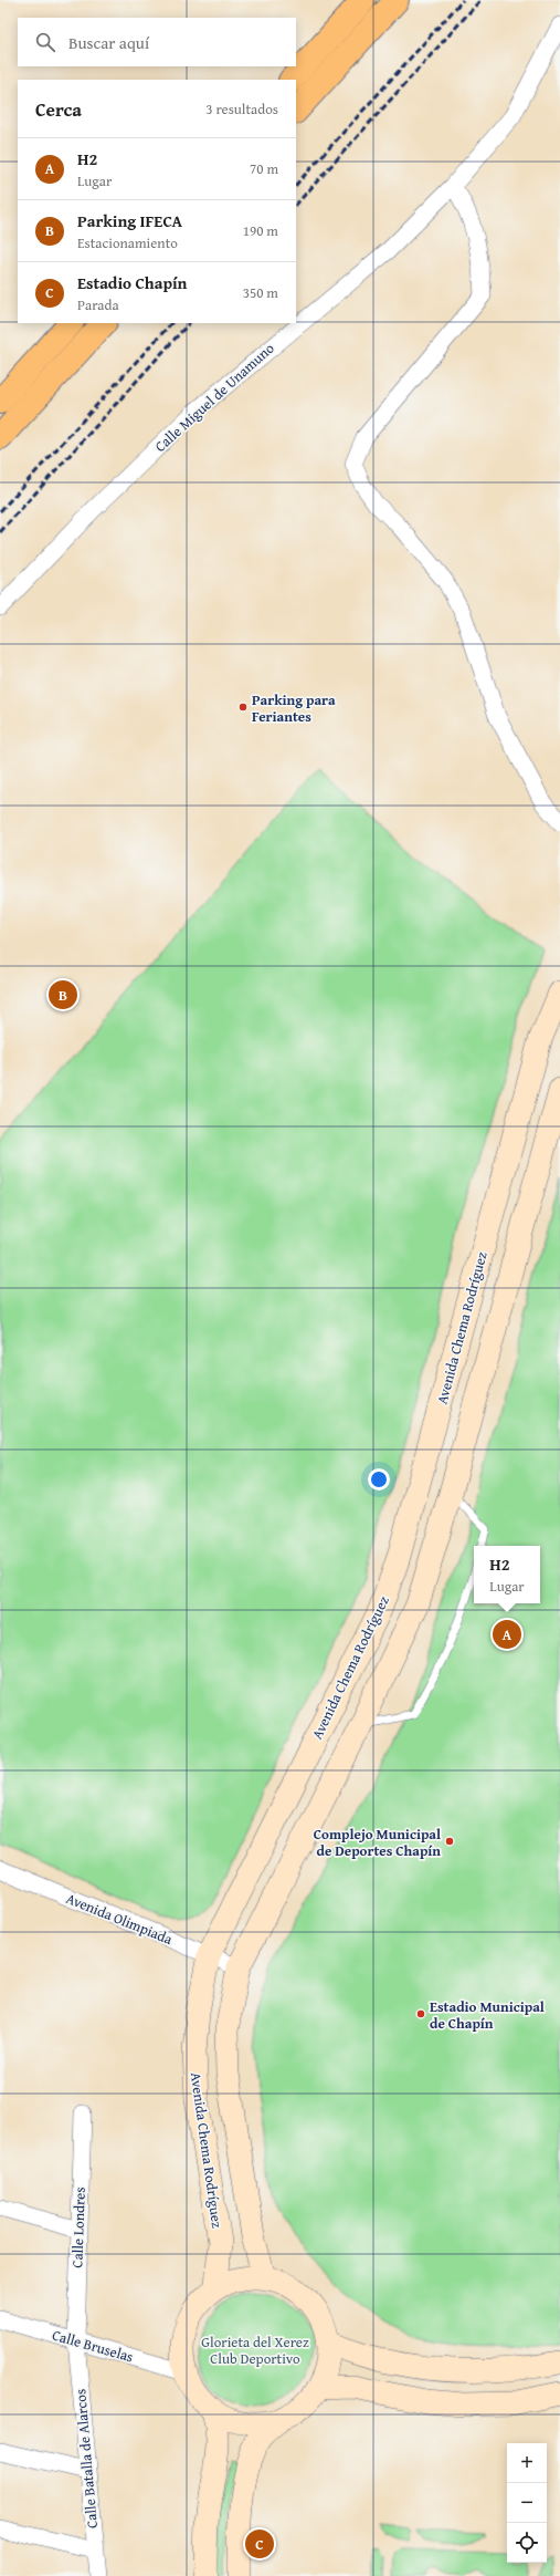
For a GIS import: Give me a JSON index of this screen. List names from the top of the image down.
{
  "streets": {
    "main road": ["Avenida Chema Rodríguez"],
    "street": [
      "Calle Miguel de Unamuno",
      "Avenida Olimpiada",
      "Calle Londres",
      "Calle Bruselas",
      "Calle Batalla de Alarcos"
    ]
  },
  "crossings": [
    ["Avenida Chema Rodríguez", "Avenida Olimpiada"],
    ["Avenida Chema Rodríguez", "Calle Bruselas"],
    ["Calle Londres", "Calle Bruselas"],
    ["Calle Londres", "Calle Batalla de Alarcos"],
    ["Calle Bruselas", "Calle Batalla de Alarcos"]
  ],
  "parks": ["Glorieta del Xerez Club Deportivo"],
  "places": ["Parking para Feriantes", "Complejo Municipal de Deportes Chapín", "Estadio Municipal de Chapín"],
  "page": {
    "search": "Buscar aquí",
    "heading": ["Cerca", "3 resultados"],
    "list": [
      {
        "mark": "A",
        "name": "H2",
        "note": "Lugar",
        "value": "70 m"
      },
      {
        "mark": "B",
        "name": "Parking IFECA",
        "note": "Estacionamiento",
        "value": "190 m"
      },
      {
        "mark": "C",
        "name": "Estadio Chapín",
        "note": "Parada",
        "value": "350 m"
      }
    ],
    "pins": ["B", "A", "C"],
    "popup": ["H2", "Lugar"],
    "map_buttons": ["+", "−"]
  }
}
